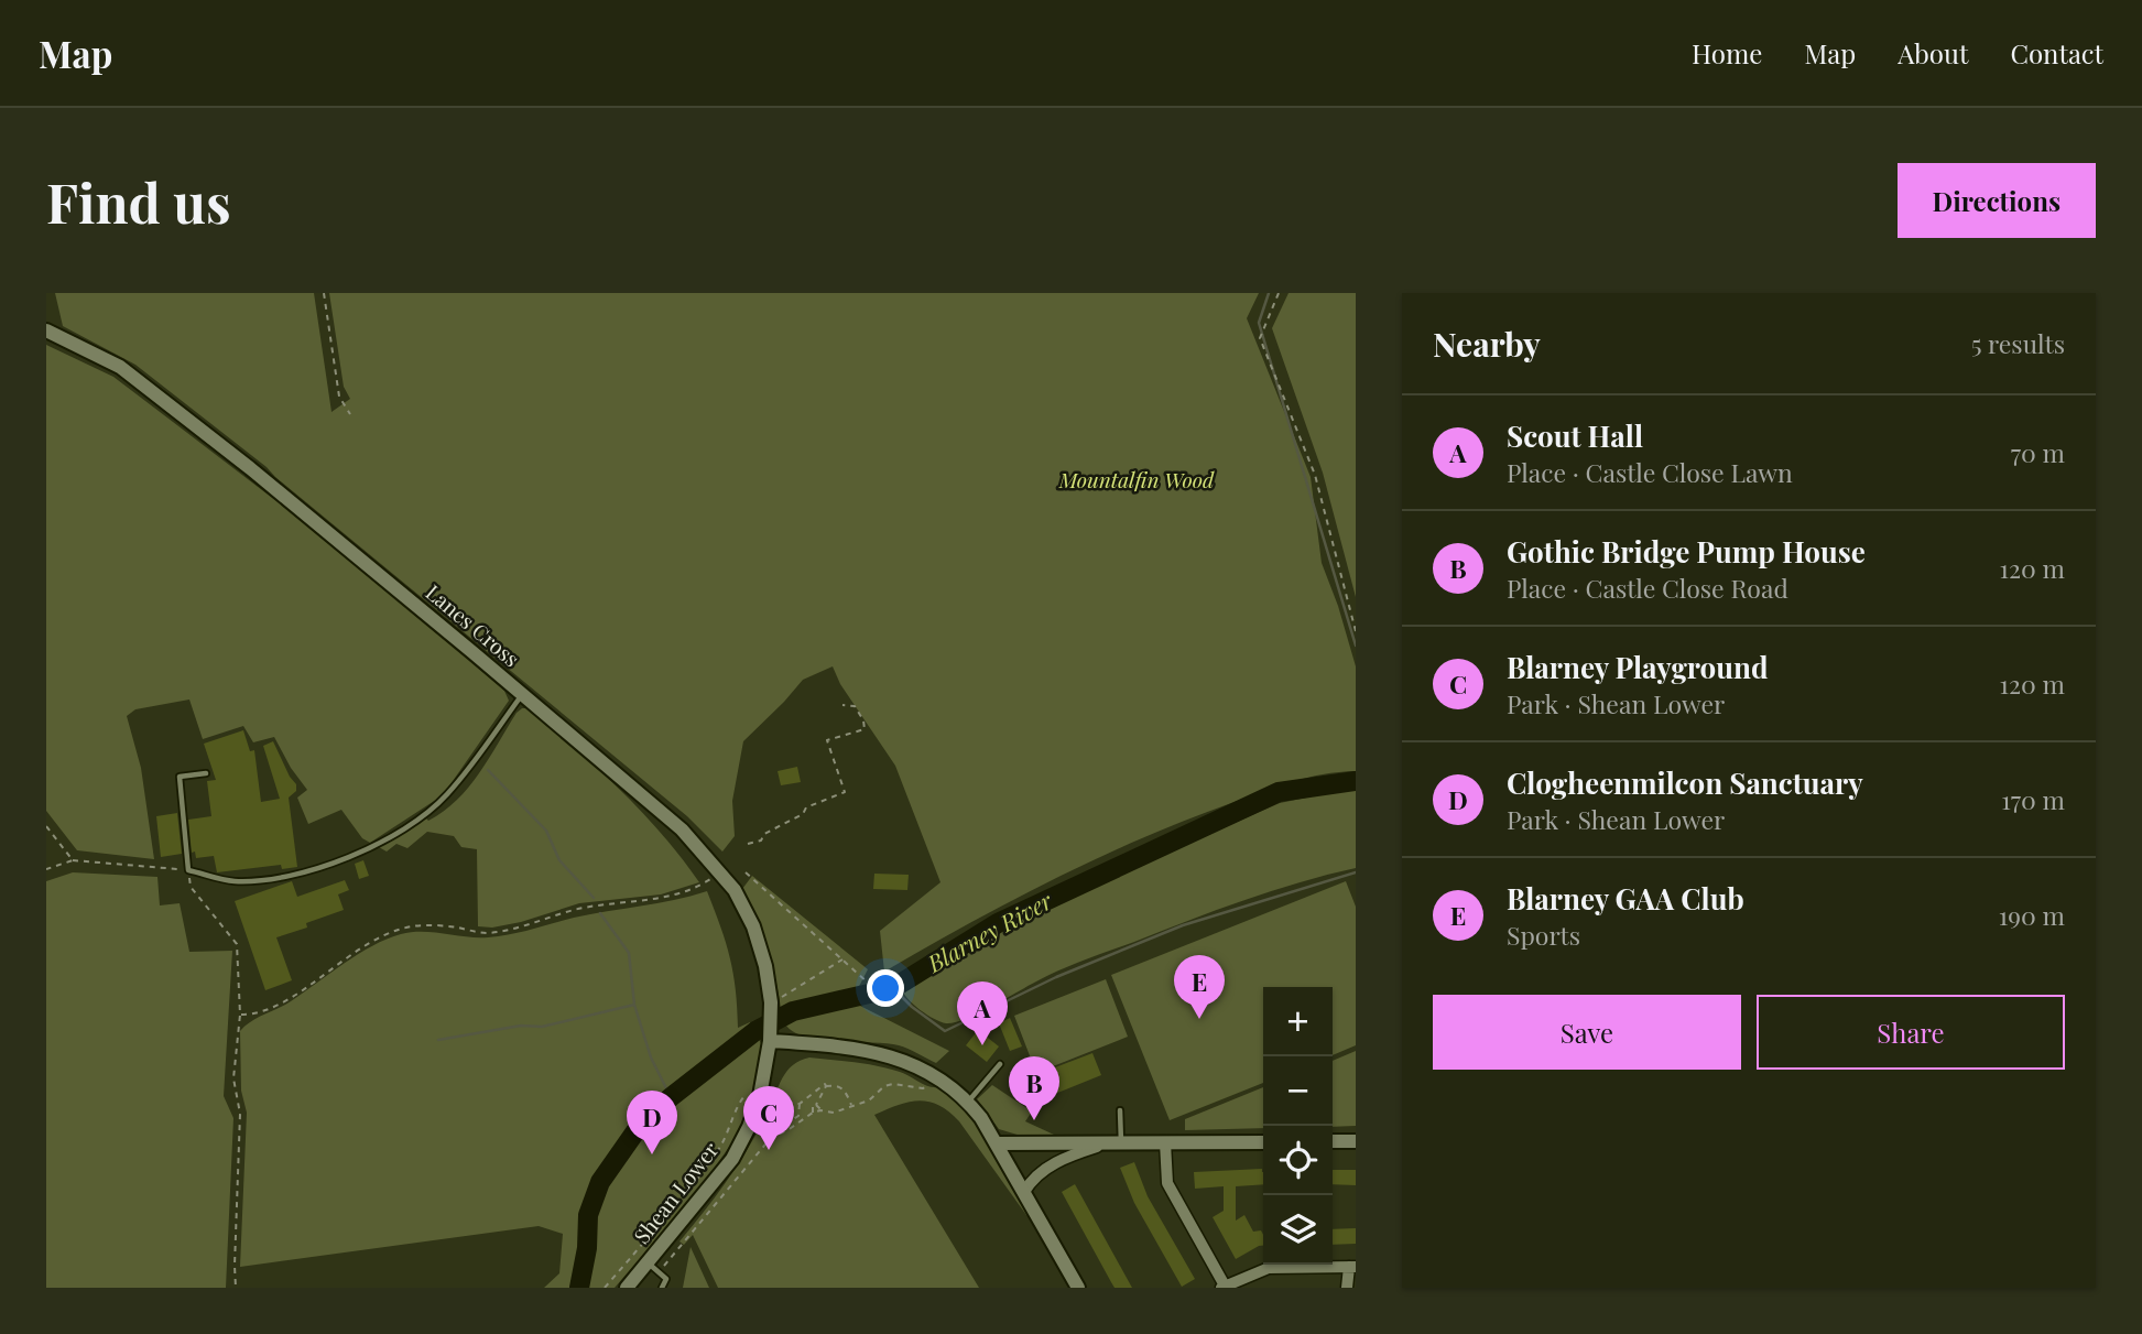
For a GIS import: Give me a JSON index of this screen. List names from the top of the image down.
{
  "streets": {
    "street": ["Lanes Cross", "Shean Lower"]
  },
  "crossings": [
    ["Lanes Cross", "Shean Lower"]
  ],
  "water": ["Blarney River"],
  "parks": ["Mountalfin Wood"],
  "page": {
    "header": "Map",
    "nav": [
      "Home",
      "Map",
      "About",
      "Contact"
    ],
    "buttons": [
      "Directions",
      ["Save", "Share"]
    ],
    "title": "Find us",
    "heading": ["Nearby", "5 results"],
    "list": [
      {
        "mark": "A",
        "name": "Scout Hall",
        "note": "Place · Castle Close Lawn",
        "value": "70 m"
      },
      {
        "mark": "B",
        "name": "Gothic Bridge Pump House",
        "note": "Place · Castle Close Road",
        "value": "120 m"
      },
      {
        "mark": "C",
        "name": "Blarney Playground",
        "note": "Park · Shean Lower",
        "value": "120 m"
      },
      {
        "mark": "D",
        "name": "Clogheenmilcon Sanctuary",
        "note": "Park · Shean Lower",
        "value": "170 m"
      },
      {
        "mark": "E",
        "name": "Blarney GAA Club",
        "note": "Sports",
        "value": "190 m"
      }
    ],
    "pins": [
      "E",
      "A",
      "B",
      "C",
      "D"
    ],
    "map_buttons": ["+", "−"]
  }
}
